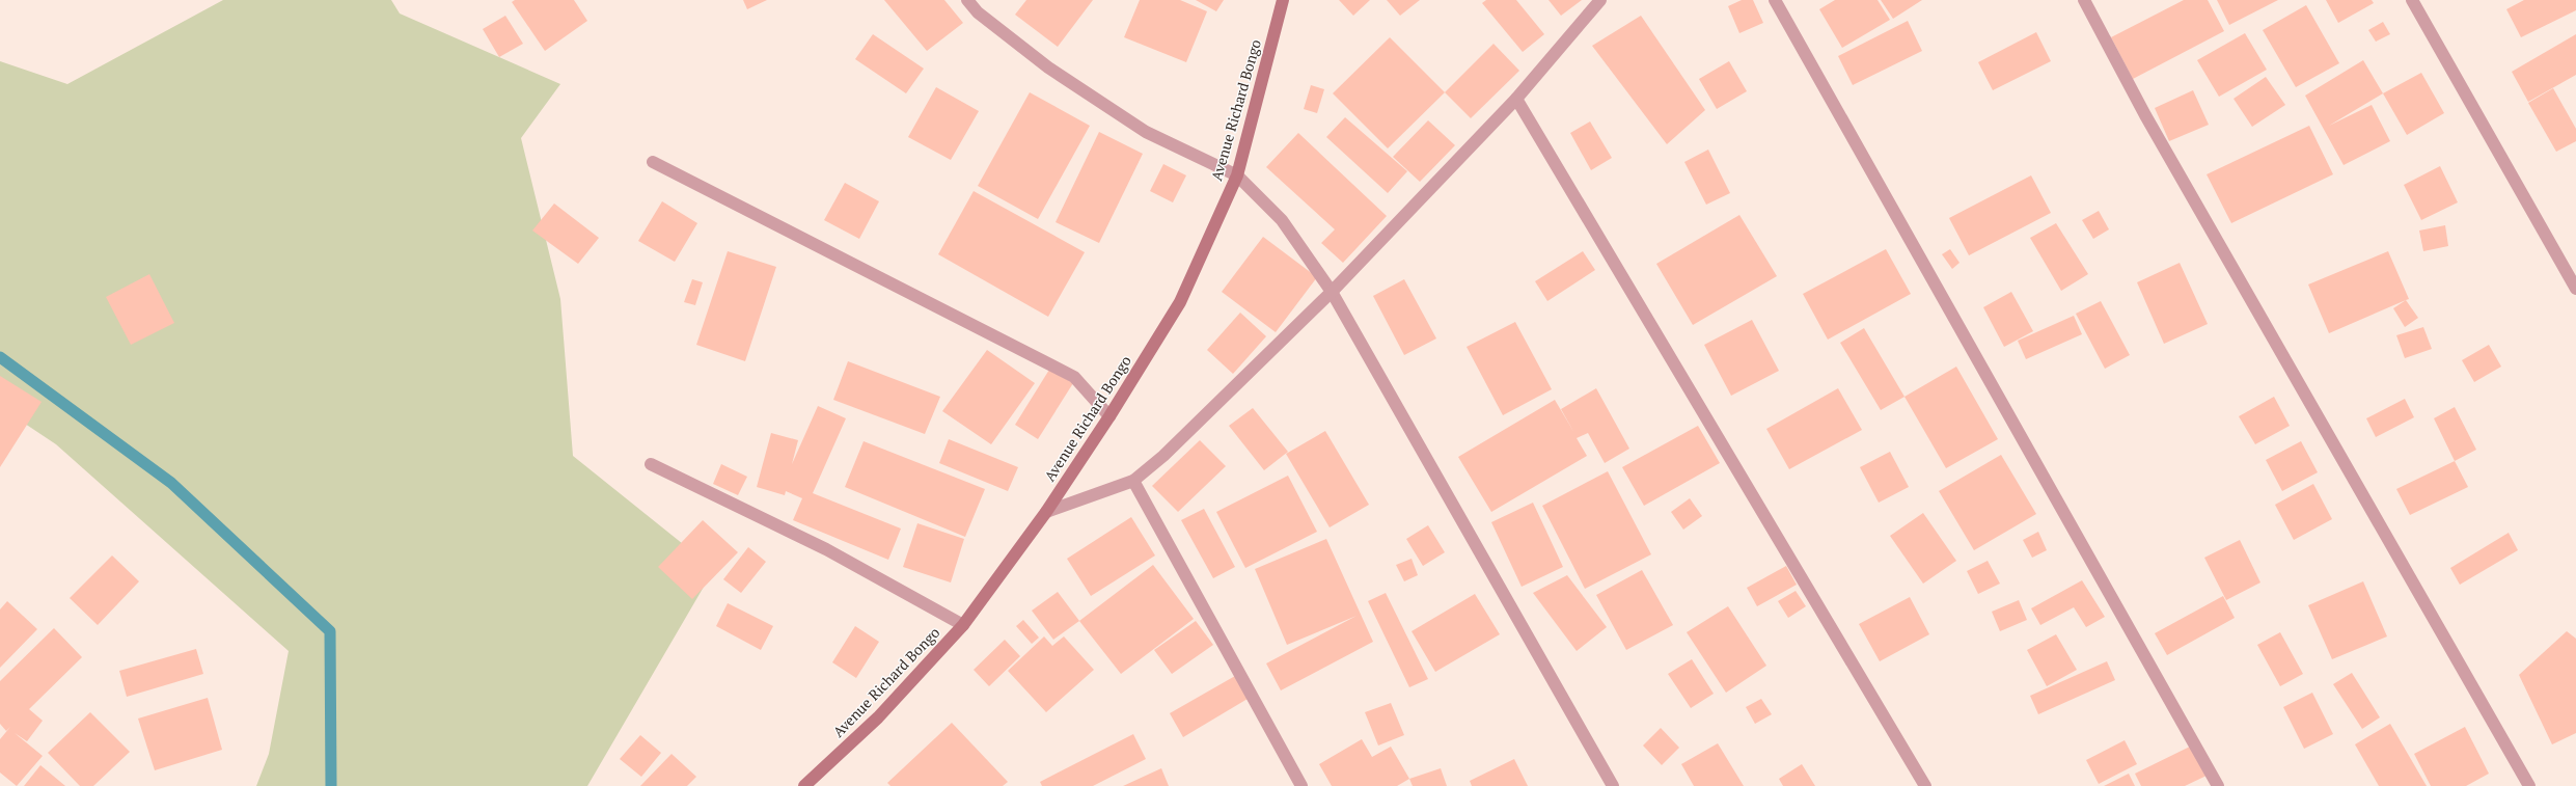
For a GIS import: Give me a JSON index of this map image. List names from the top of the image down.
{
  "streets": {
    "street": ["Avenue Richard Bongo"]
  }
}
